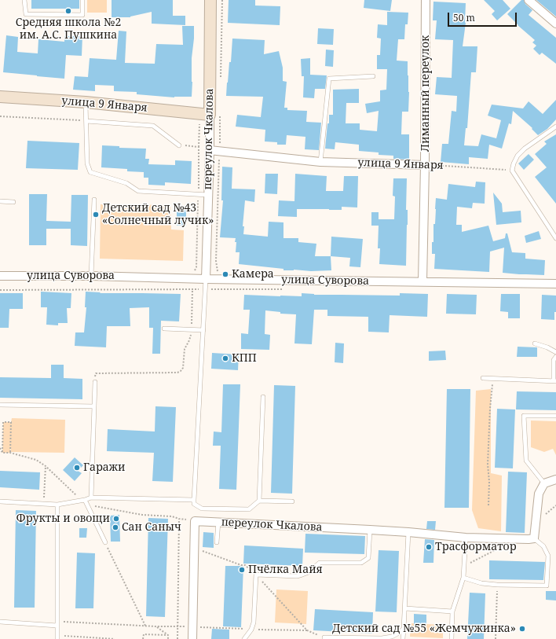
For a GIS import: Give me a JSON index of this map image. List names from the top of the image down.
{
  "streets": {
    "street": [
      "Лиманный переулок",
      "улица 9 Января",
      "переулок Чкалова",
      "улица Суворова"
    ]
  },
  "crossings": [
    ["Лиманный переулок", "улица 9 Января"],
    ["Лиманный переулок", "улица Суворова"],
    ["улица 9 Января", "переулок Чкалова"],
    ["переулок Чкалова", "улица Суворова"]
  ],
  "places": [
    "Средняя школа №2 им. А.С. Пушкина",
    "Детский сад №43 «Солнечный лучик»",
    "Камера",
    "КПП",
    "Гаражи",
    "Фрукты и овощи",
    "Сан Саныч",
    "Трасформатор",
    "Пчёлка Майя",
    "Детский сад №55 «Жемчужинка»"
  ],
  "scale_bar": "50 m"
}
